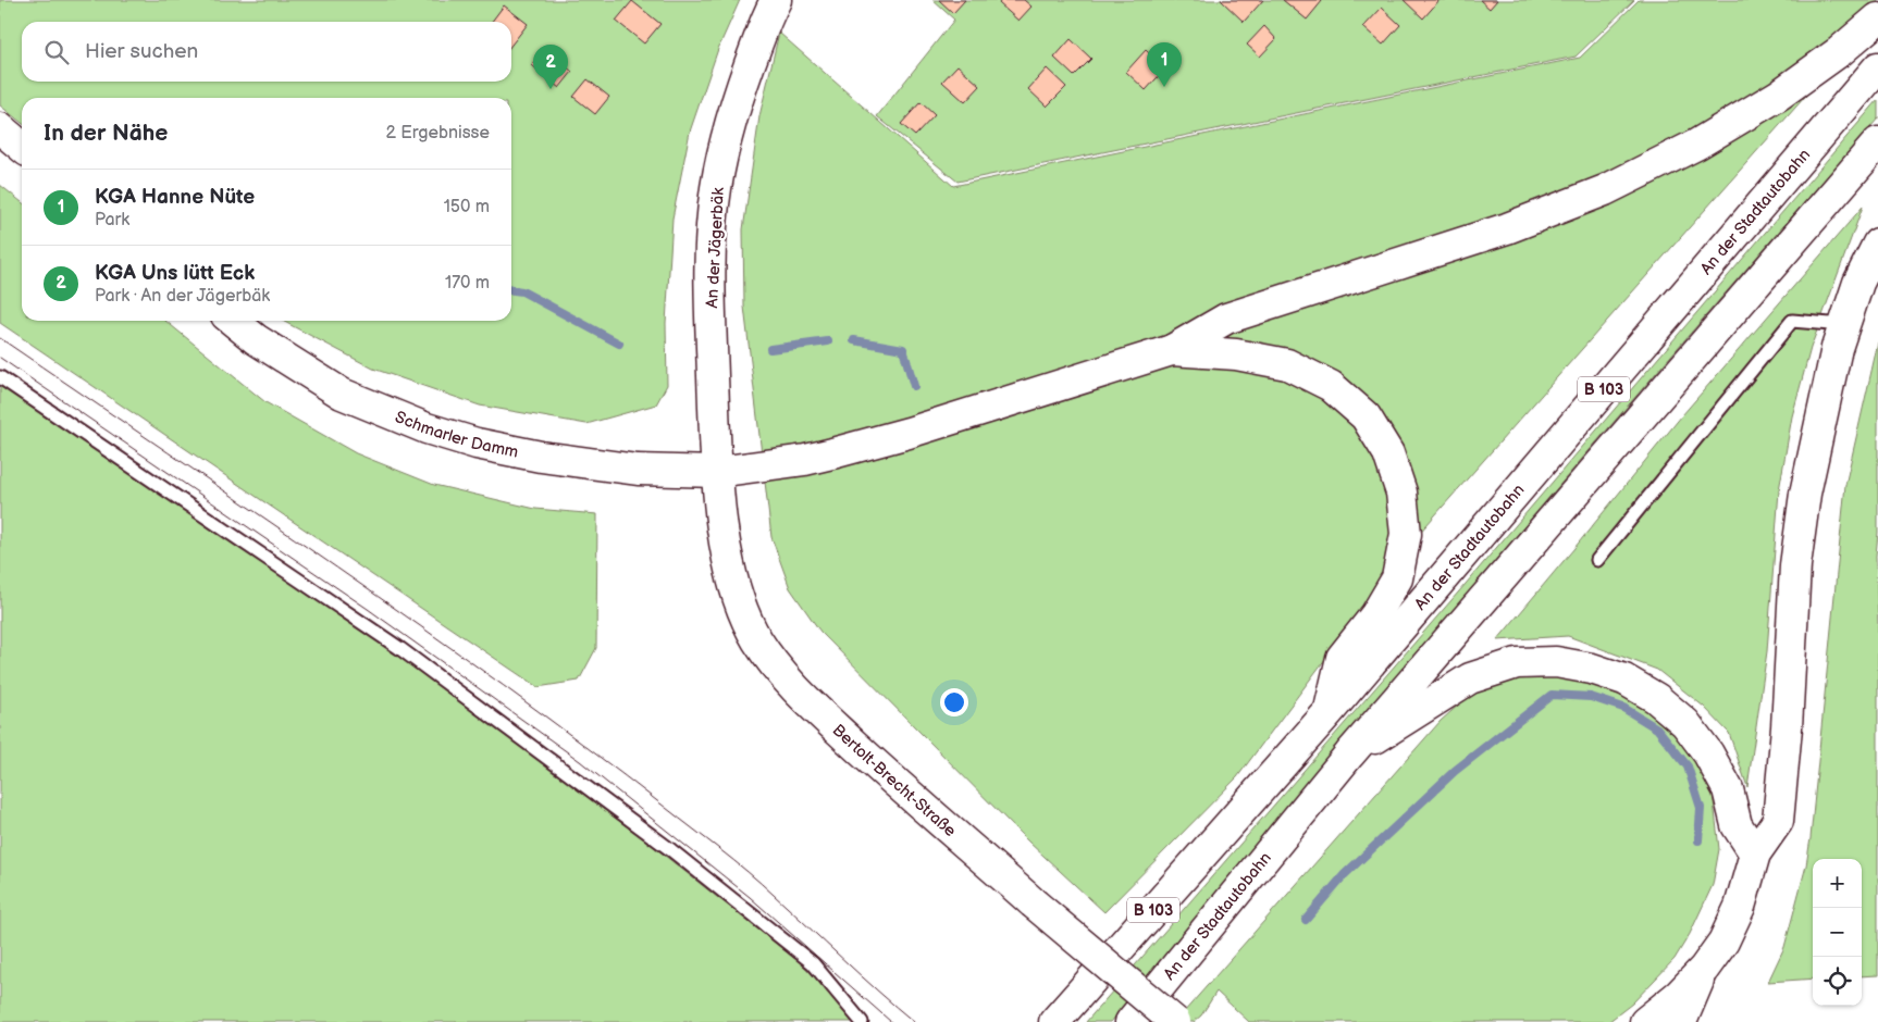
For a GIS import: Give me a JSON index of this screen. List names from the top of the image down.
{
  "streets": {
    "main road": [
      "An der Stadtautobahn",
      "An der Jägerbäk",
      "B 103",
      "Schmarler Damm",
      "Bertolt-Brecht-Straße"
    ]
  },
  "crossings": [
    ["An der Jägerbäk", "Schmarler Damm"],
    ["An der Jägerbäk", "Bertolt-Brecht-Straße"],
    ["Schmarler Damm", "Bertolt-Brecht-Straße"]
  ],
  "page": {
    "search": "Hier suchen",
    "pins": ["1", "2"],
    "heading": ["In der Nähe", "2 Ergebnisse"],
    "list": [
      {
        "mark": "1",
        "name": "KGA Hanne Nüte",
        "note": "Park",
        "value": "150 m"
      },
      {
        "mark": "2",
        "name": "KGA Uns lütt Eck",
        "note": "Park · An der Jägerbäk",
        "value": "170 m"
      }
    ],
    "map_buttons": ["+", "−"]
  }
}
